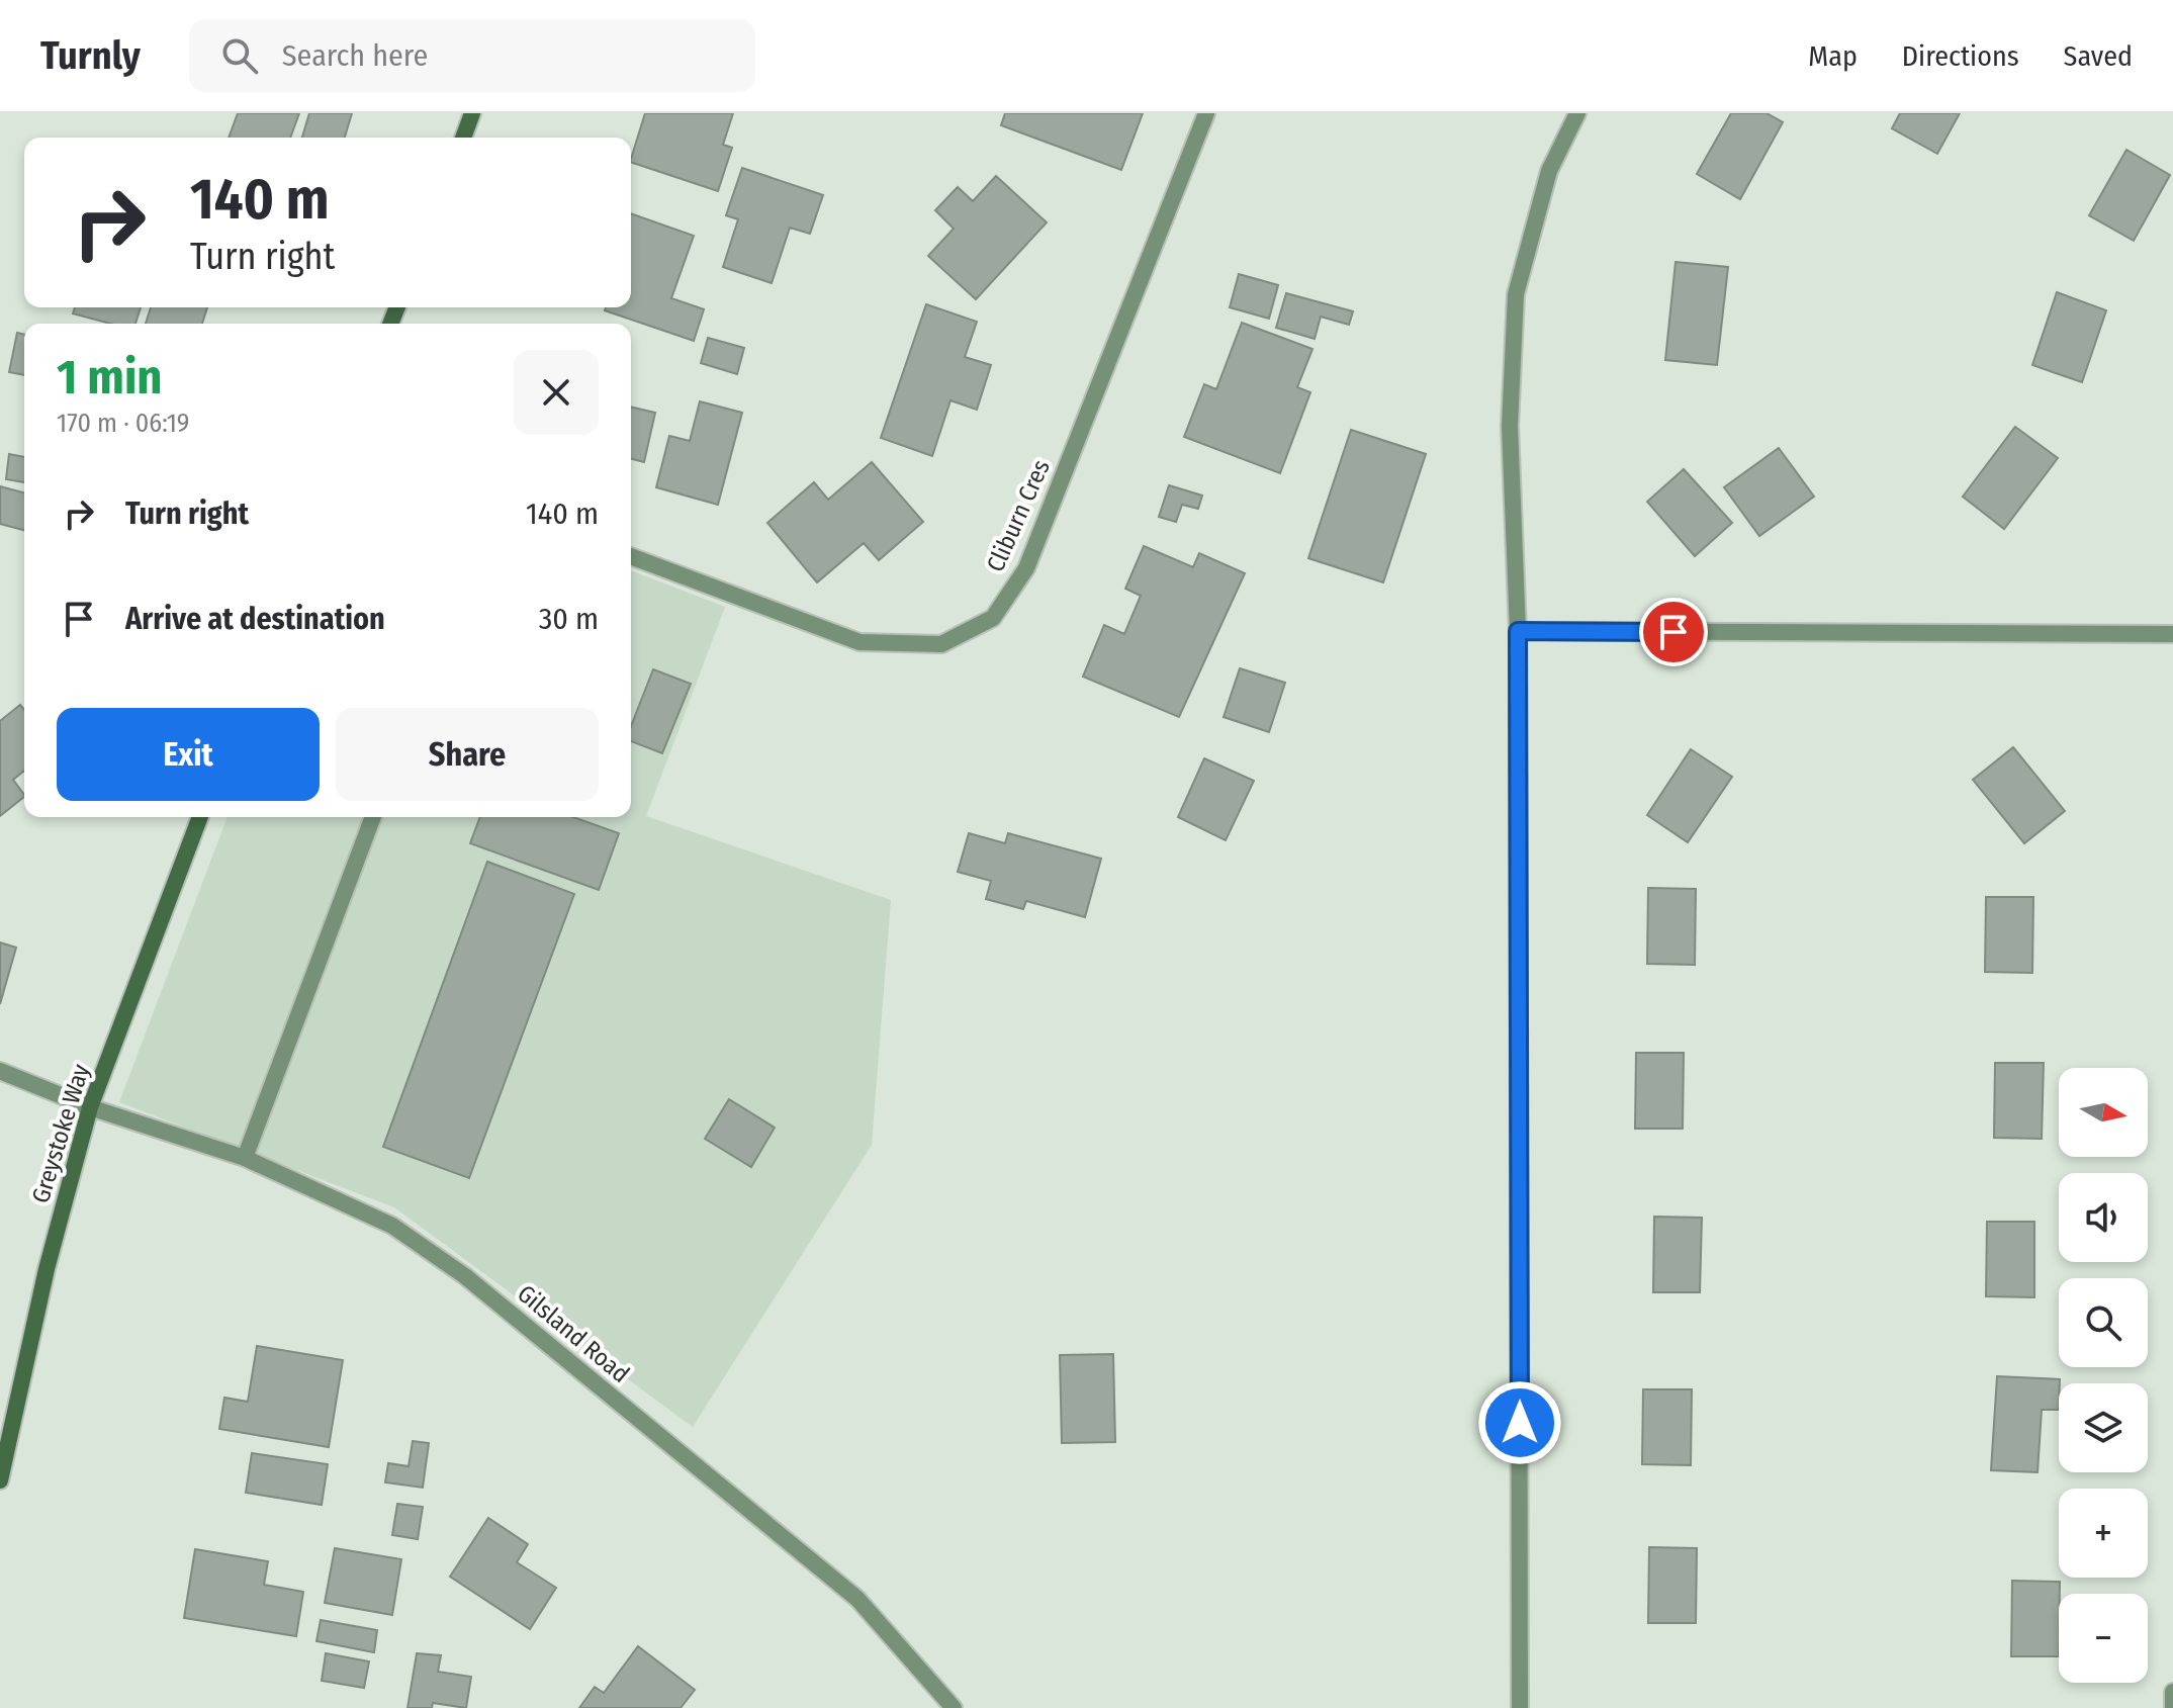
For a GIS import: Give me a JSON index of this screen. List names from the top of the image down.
{
  "streets": {
    "street": ["Cliburn Cres", "Greystoke Way", "Gilsland Road"]
  },
  "crossings": [
    ["Greystoke Way", "Gilsland Road"]
  ],
  "north": "right",
  "page": {
    "header": "Turnly",
    "search": "Search here",
    "nav": ["Map", "Directions", "Saved"],
    "turn": ["140 m", "Turn right"],
    "heading": ["1 min", "170 m · 06:19"],
    "list": [
      {
        "name": "Turn right",
        "value": "140 m"
      },
      {
        "name": "Arrive at destination",
        "value": "30 m"
      }
    ],
    "buttons": ["Exit", "Share"],
    "map_buttons": ["+", "−"]
  }
}
